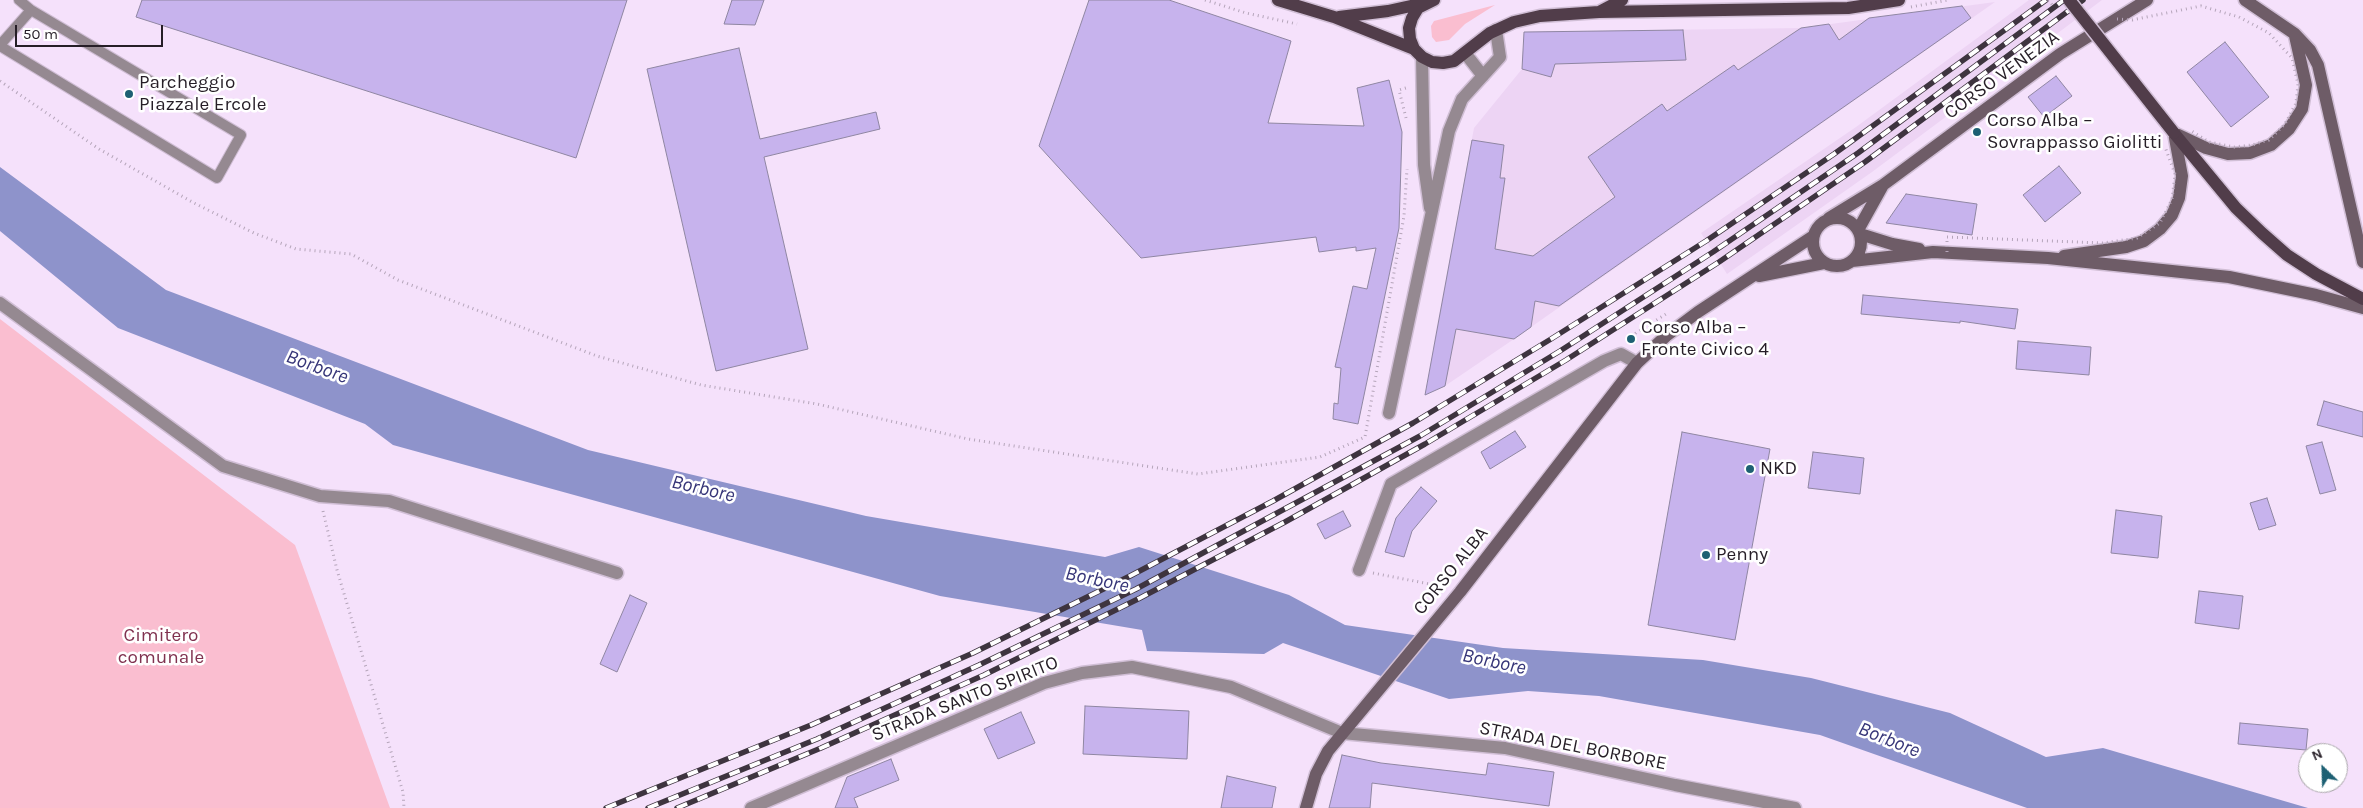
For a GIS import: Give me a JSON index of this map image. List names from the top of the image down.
{
  "streets": {
    "street": [
      "CORSO VENEZIA",
      "CORSO ALBA",
      "STRADA SANTO SPIRITO",
      "STRADA DEL BORBORE"
    ]
  },
  "crossings": [
    ["CORSO VENEZIA", "CORSO ALBA"],
    ["CORSO ALBA", "STRADA SANTO SPIRITO"],
    ["CORSO ALBA", "STRADA DEL BORBORE"],
    ["STRADA SANTO SPIRITO", "STRADA DEL BORBORE"]
  ],
  "water": ["Borbore"],
  "parks": ["Cimitero comunale"],
  "places": [
    "Parcheggio Piazzale Ercole",
    "Corso Alba – Sovrappasso Giolitti",
    "Corso Alba – Fronte Civico 4",
    "NKD",
    "Penny"
  ],
  "scale_bar": "50 m",
  "north": "top left"
}
